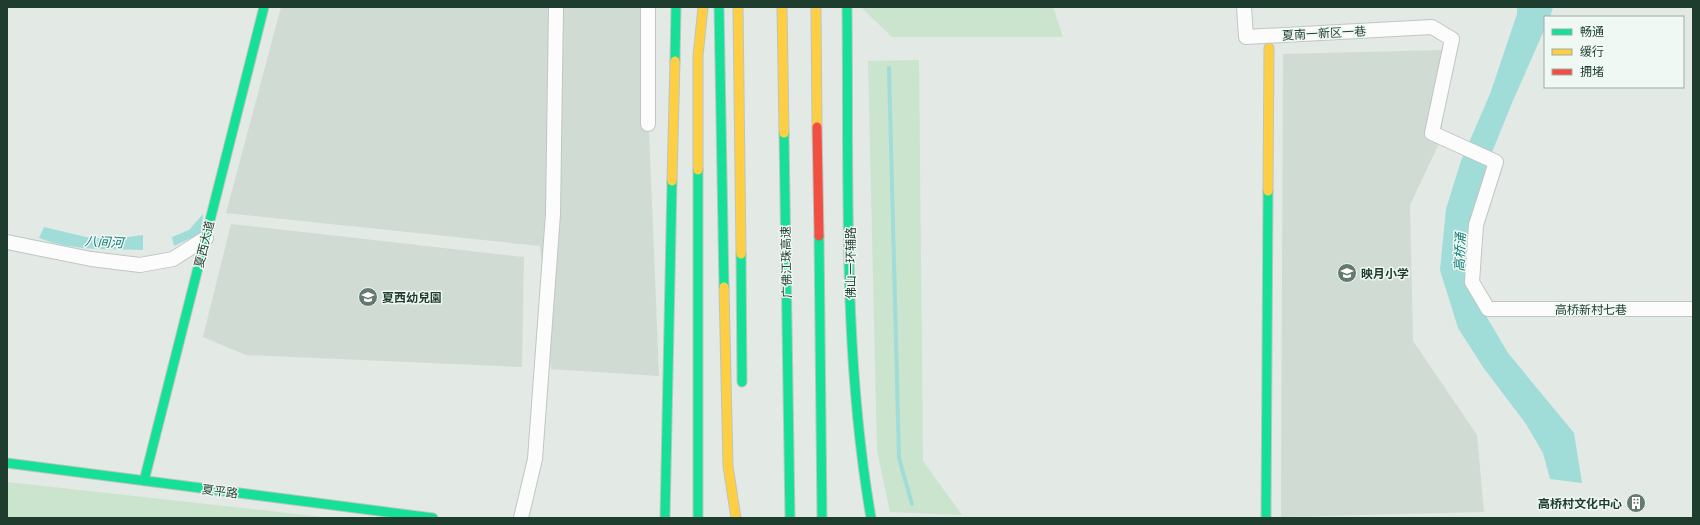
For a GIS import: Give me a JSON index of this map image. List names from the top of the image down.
{
  "streets": {
    "main road": [
      "夏西大道",
      "广佛江珠高速",
      "佛山一环辅路",
      "夏平路"
    ],
    "street": ["夏南一新区一巷", "高桥新村七巷"]
  },
  "crossings": [
    ["夏南一新区一巷", "高桥新村七巷"],
    ["夏西大道", "夏平路"]
  ],
  "water": ["八间河", "高桥涌"],
  "places": {
    "school or university": ["映月小学", "夏西幼兒園"],
    "building": ["高桥村文化中心"]
  },
  "legend": ["畅通", "缓行", "拥堵"]
}
